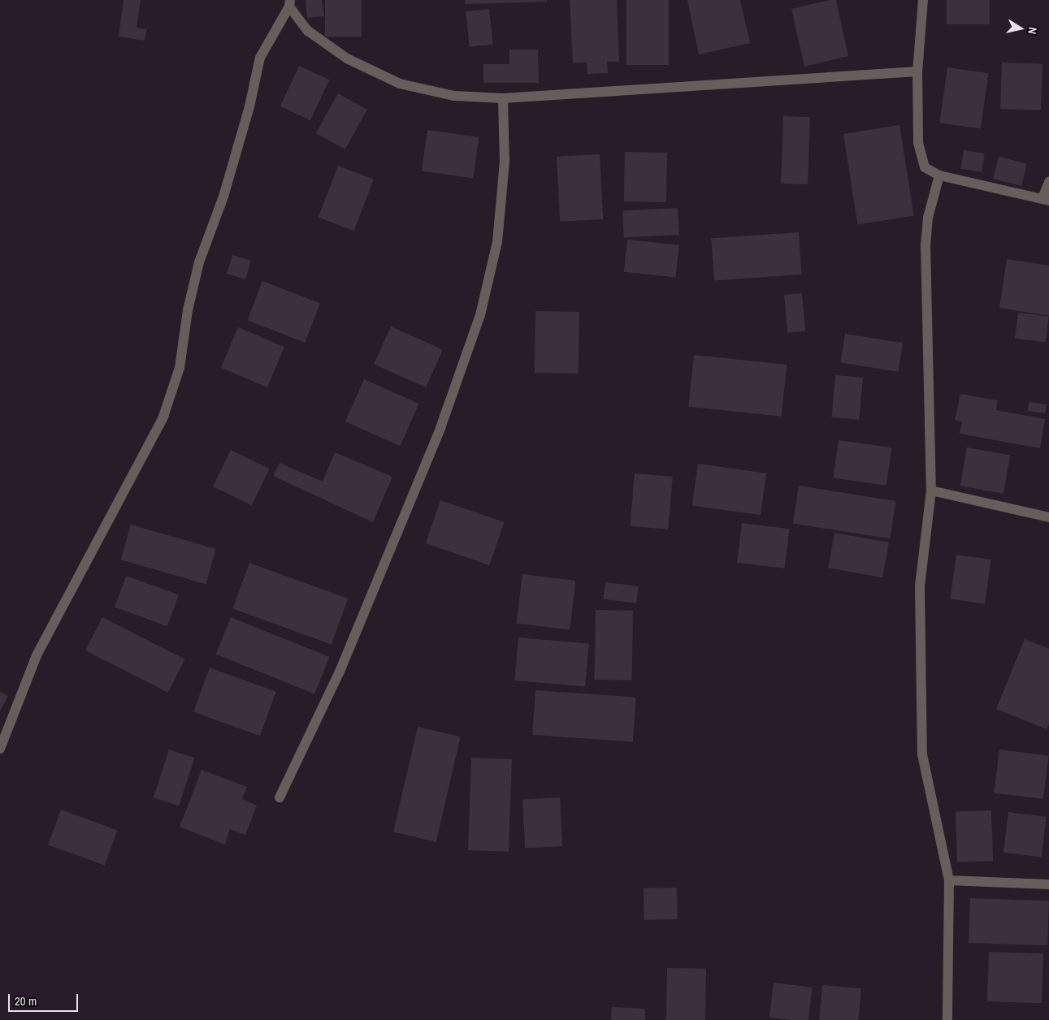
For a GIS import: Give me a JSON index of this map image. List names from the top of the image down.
{
  "scale_bar": "20 m",
  "north": "right"
}
